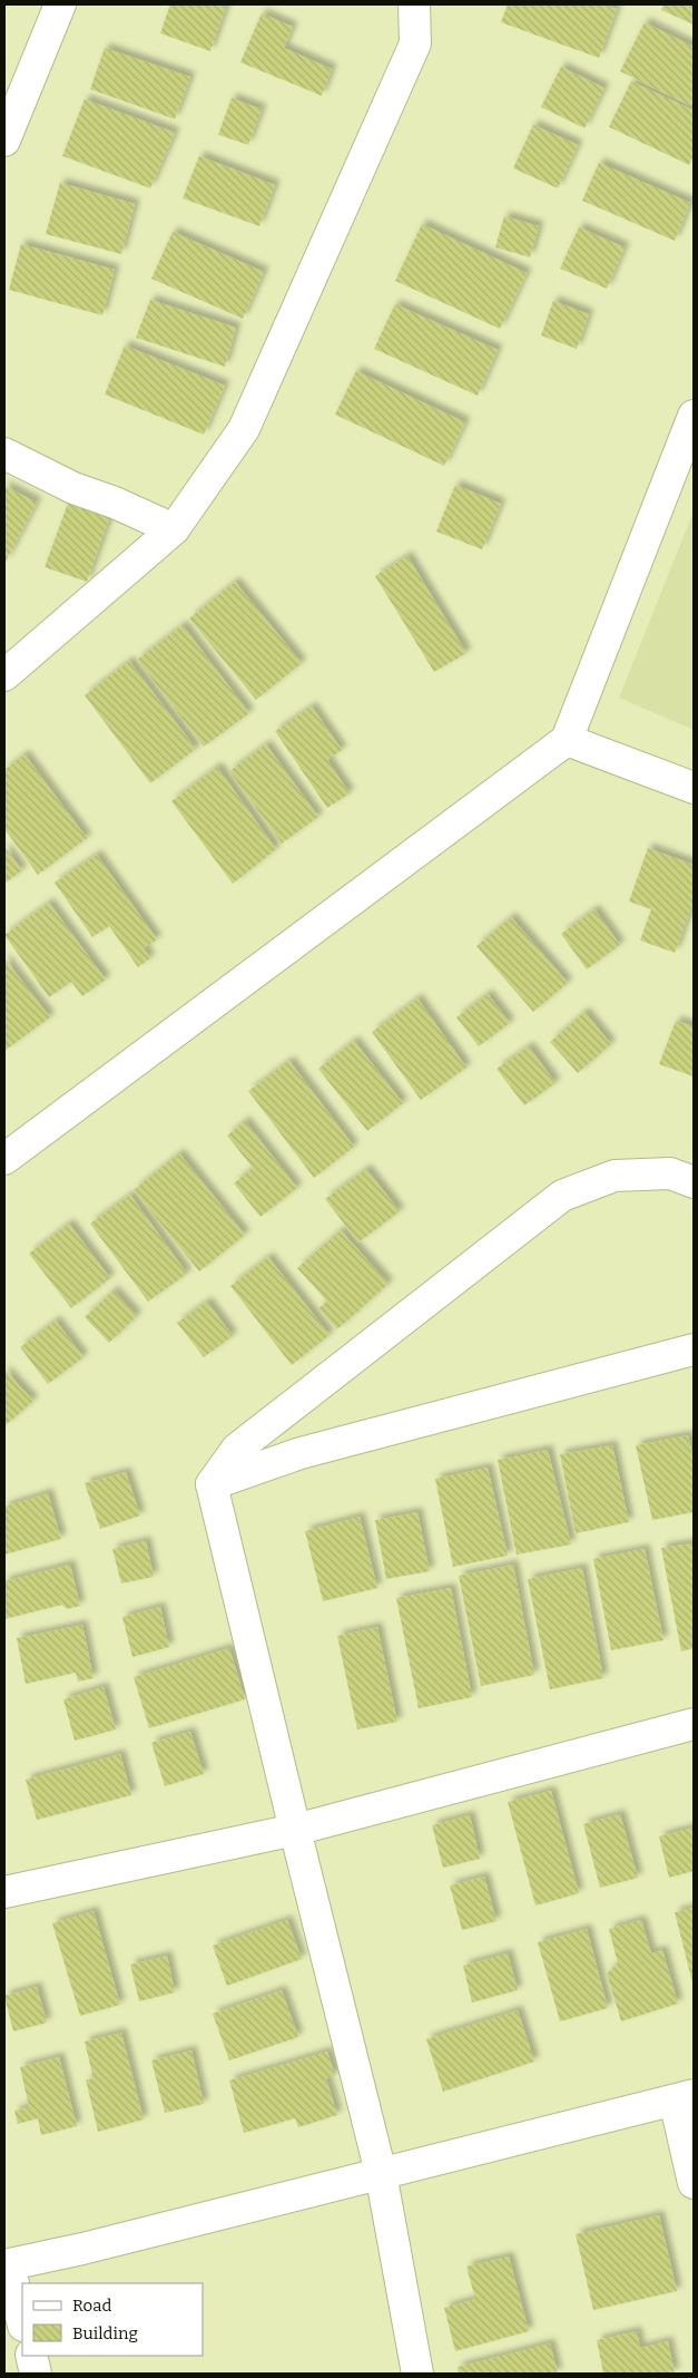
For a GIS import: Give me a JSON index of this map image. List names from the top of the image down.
{
  "legend": ["Road", "Building"]
}
